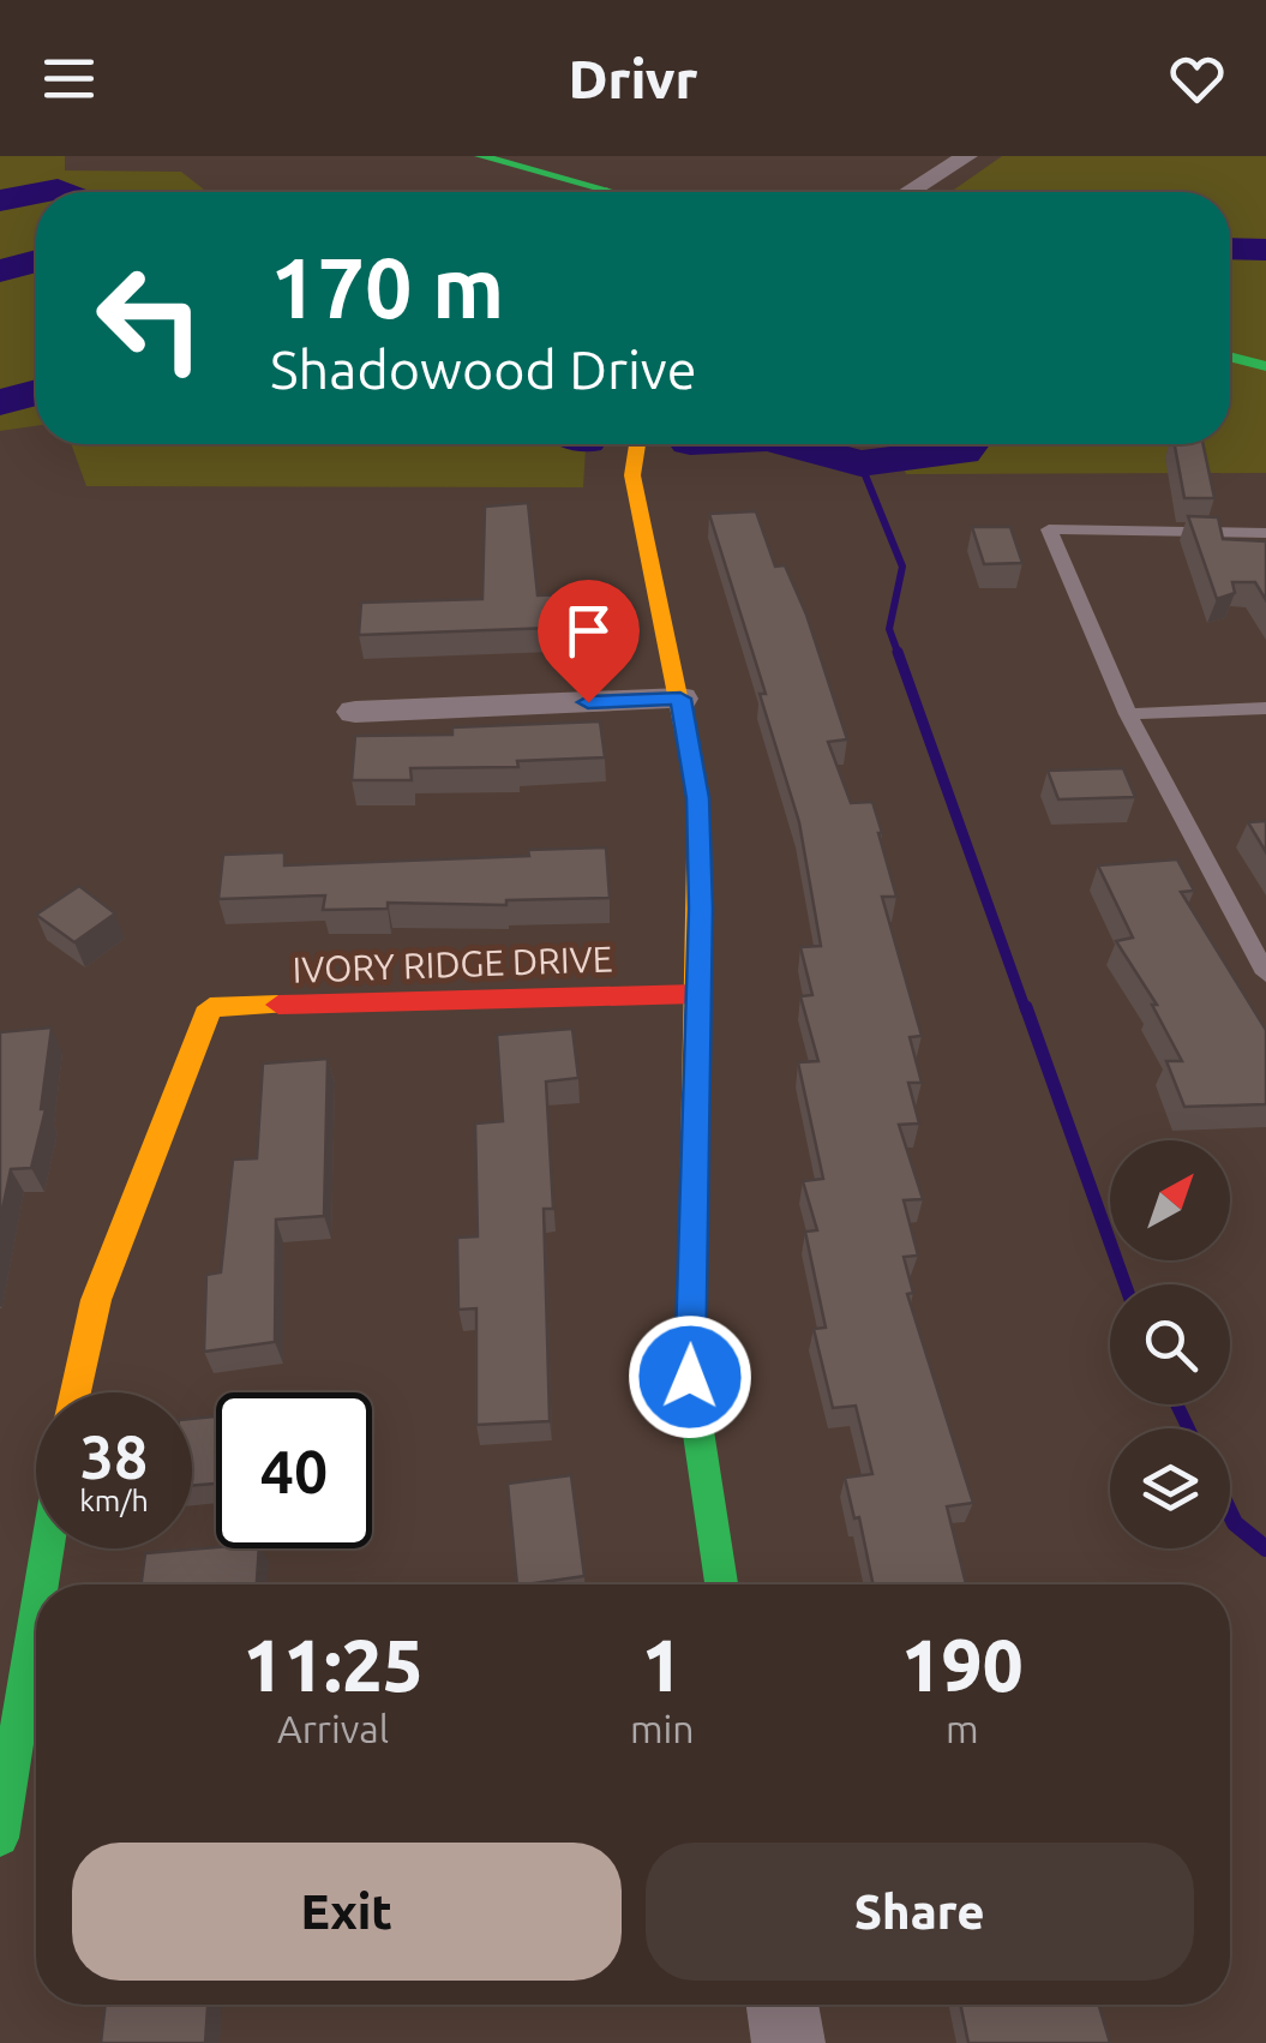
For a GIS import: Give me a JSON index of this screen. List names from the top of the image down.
{
  "streets": {
    "street": ["IVORY RIDGE DRIVE"]
  },
  "north": "top right",
  "page": {
    "header": "Drivr",
    "turn": ["170 m", "Shadowood Drive"],
    "speed": "38 km/h",
    "limit": "40",
    "eta": [
      "11:25",
      "Arrival",
      "1",
      "min",
      "190",
      "m"
    ],
    "buttons": ["Exit", "Share"]
  }
}
